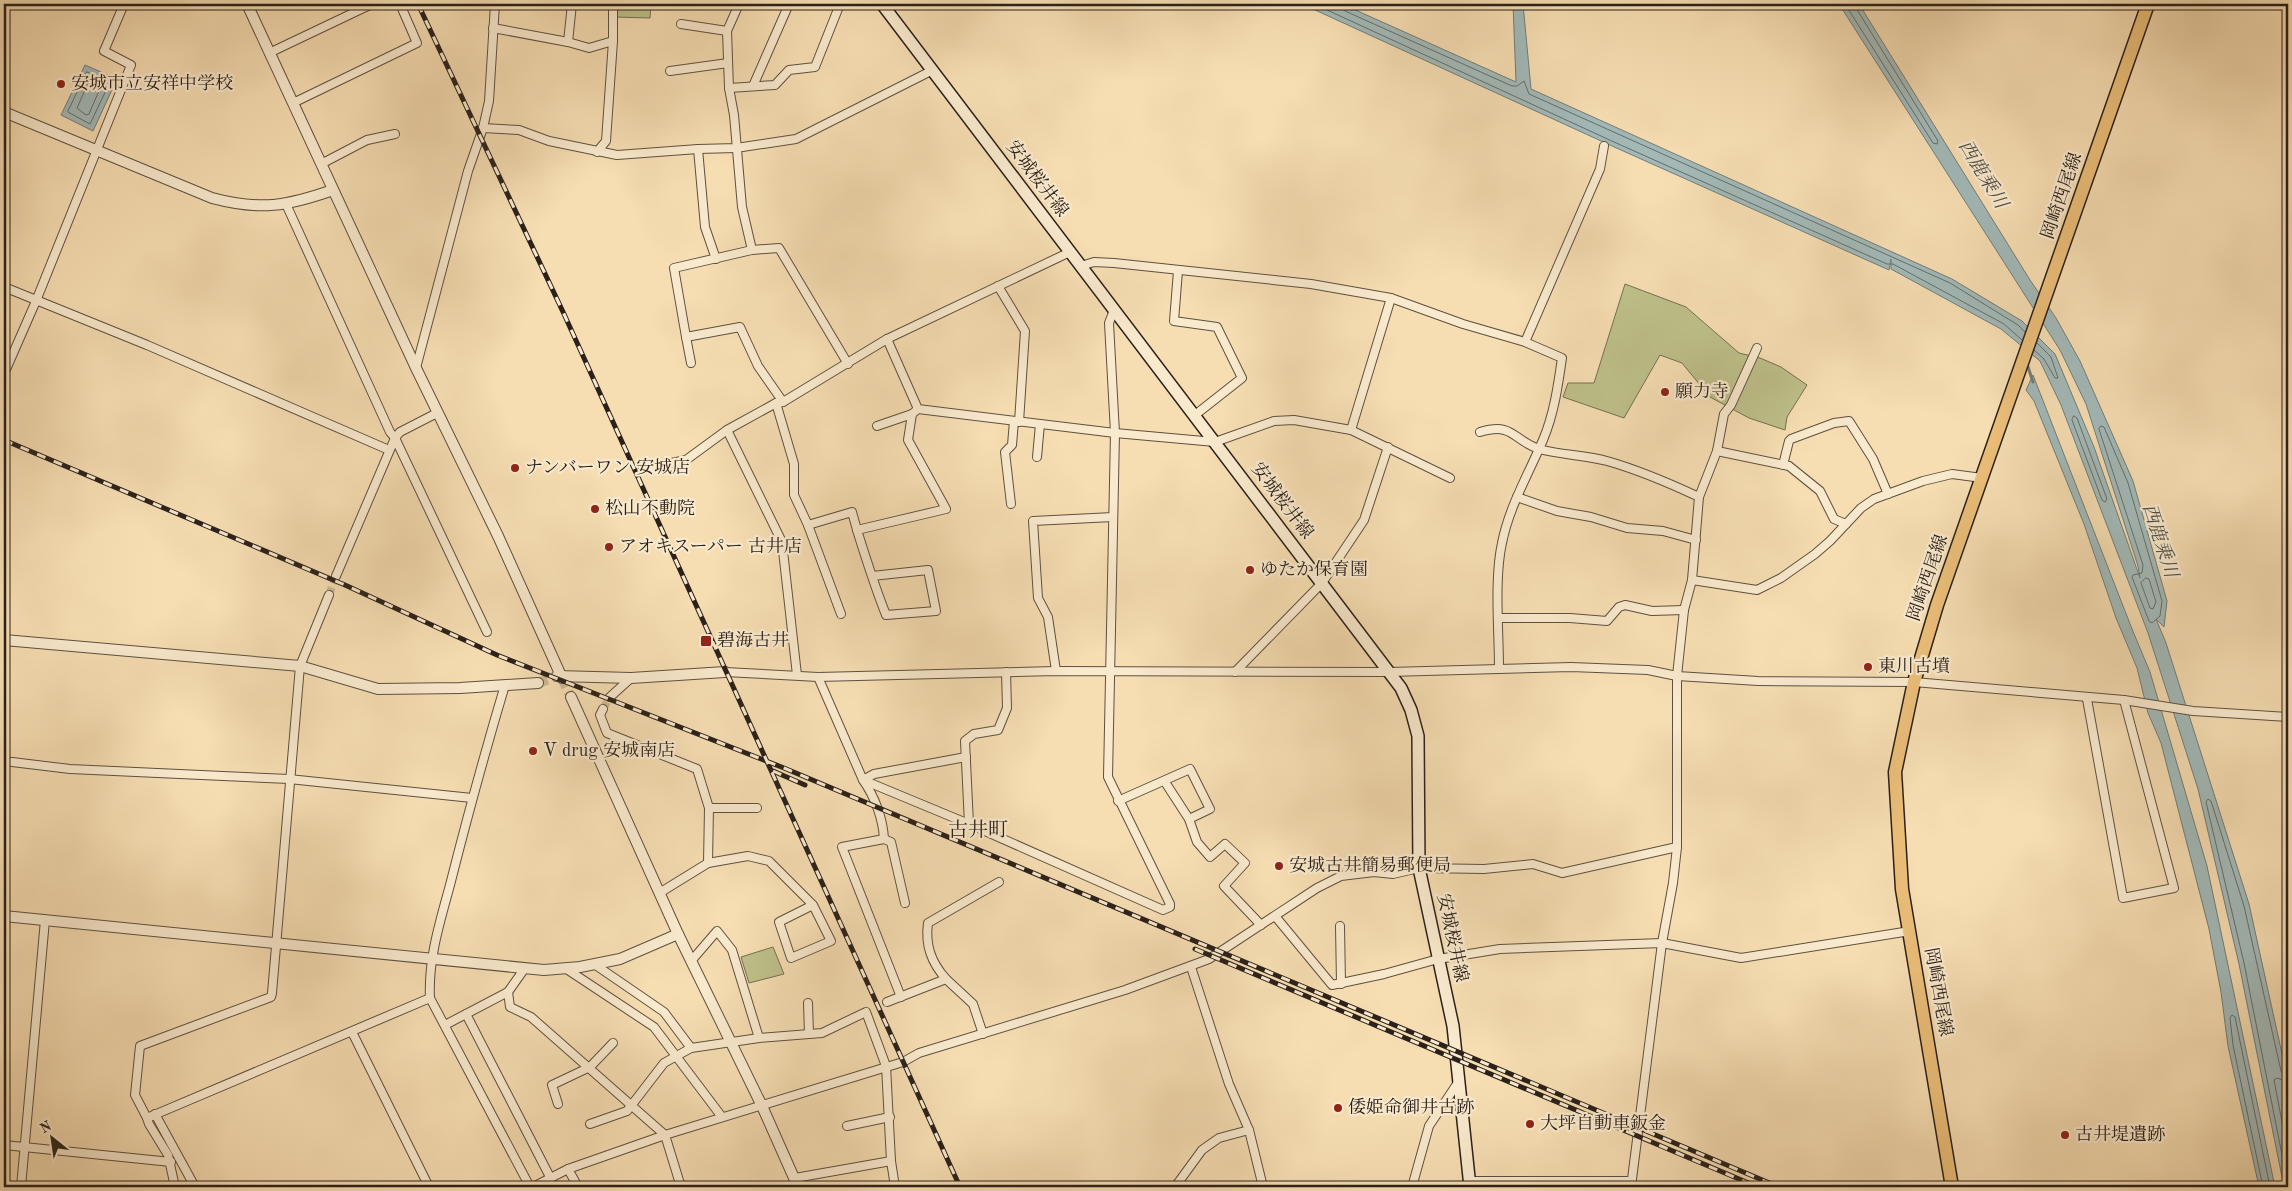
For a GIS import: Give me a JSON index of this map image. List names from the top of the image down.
{
  "streets": {
    "main road": ["安城桜井線", "岡崎西尾線"]
  },
  "districts": ["古井町"],
  "water": ["西鹿乗川"],
  "places": {
    "other": [
      "安城市立安祥中学校",
      "願力寺",
      "ナンバーワン 安城店",
      "松山不動院",
      "アオキスーパー 古井店",
      "ゆたか保育園",
      "東川古墳",
      "V drug 安城南店",
      "安城古井簡易郵便局",
      "倭姫命御井古跡",
      "大坪自動車鈑金",
      "古井堤遺跡"
    ],
    "transit": ["碧海古井"]
  },
  "north": "top left"
}
